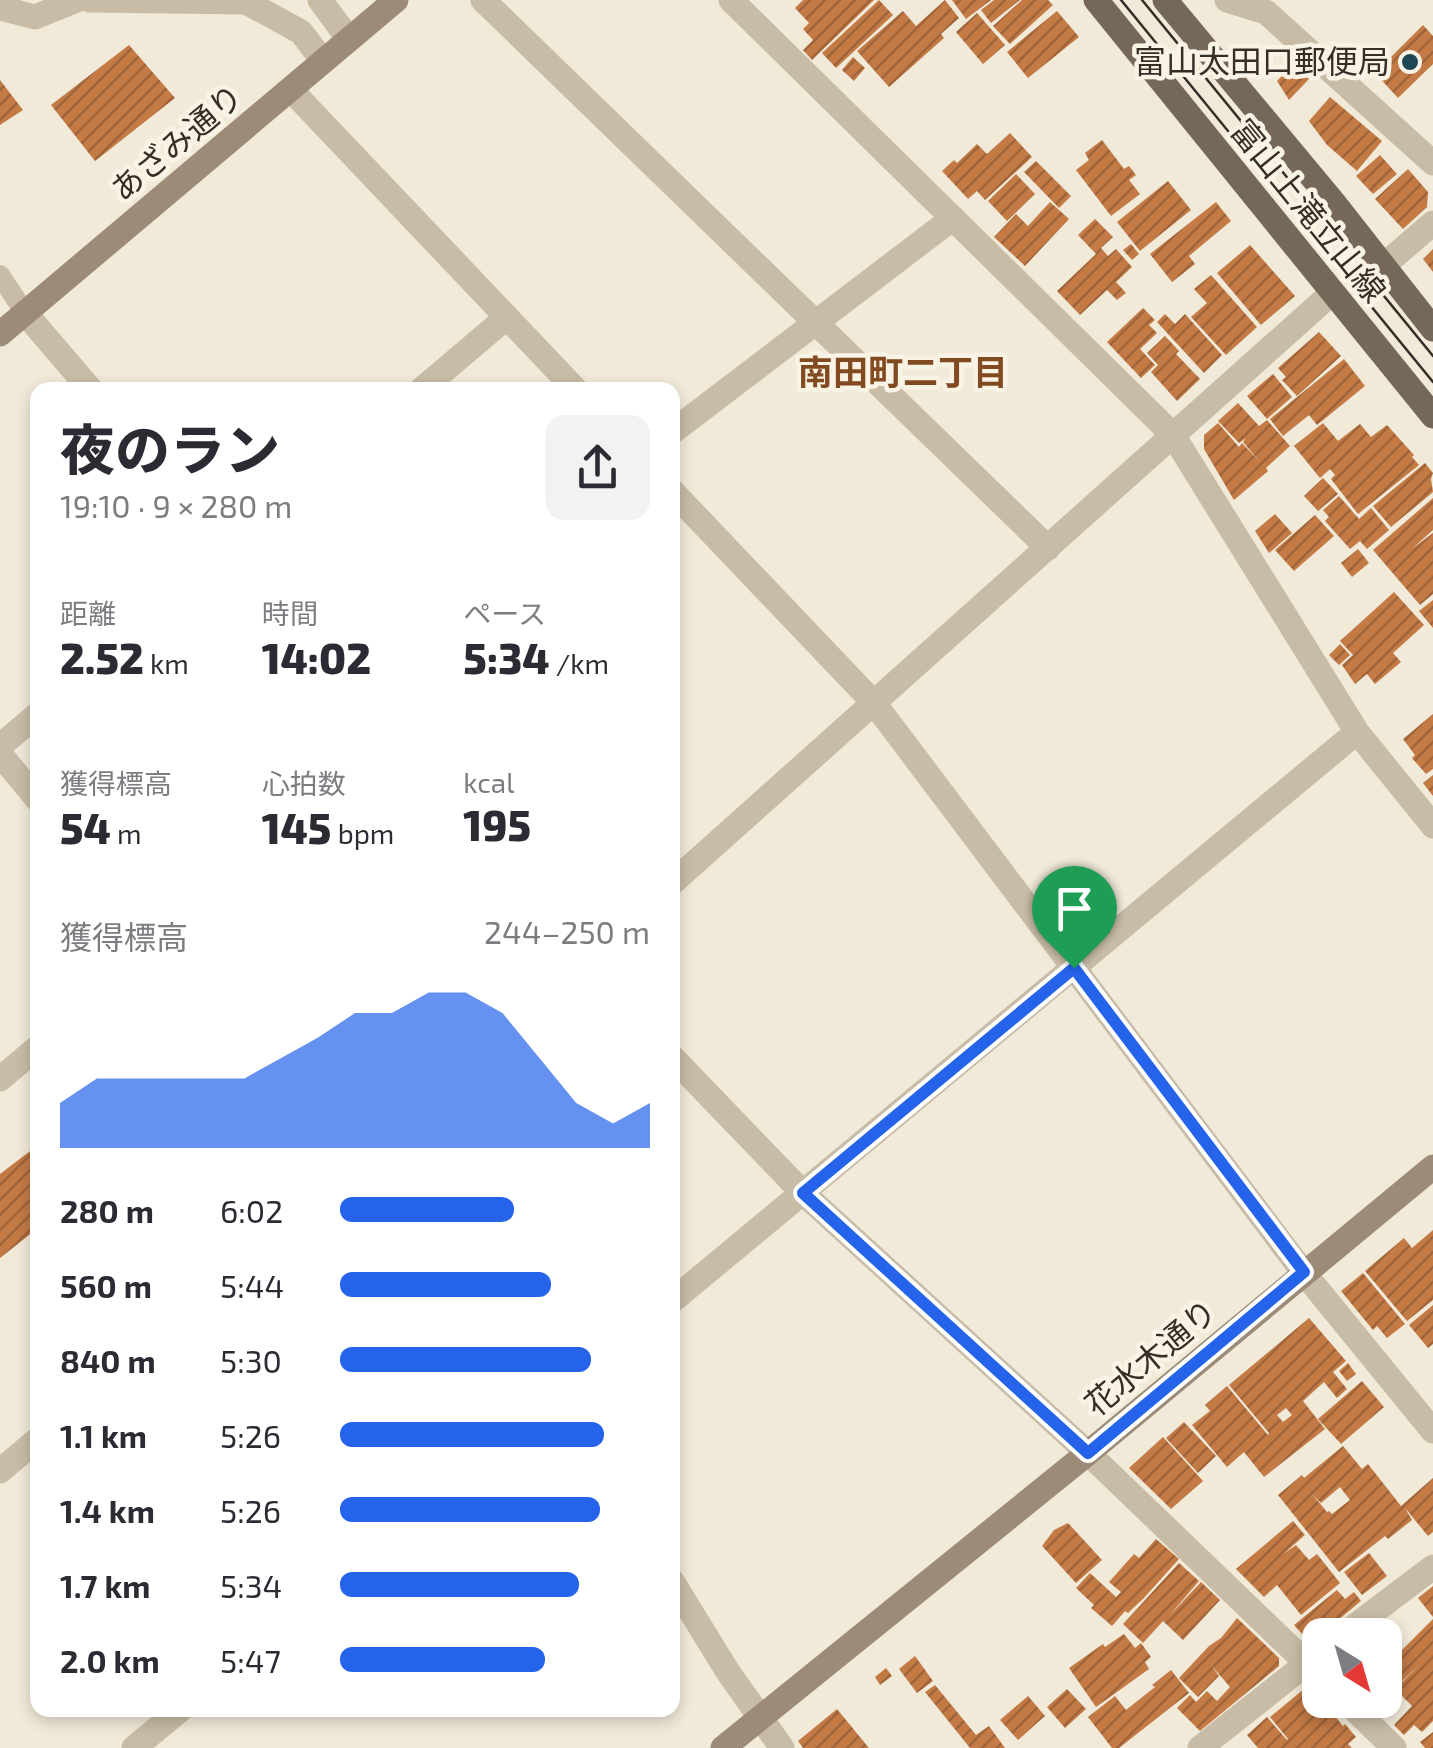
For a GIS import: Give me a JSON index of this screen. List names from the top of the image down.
{
  "streets": {
    "main road": ["富山上滝立山線"],
    "street": ["あざみ通り", "花水木通り"]
  },
  "districts": ["南田町二丁目"],
  "places": ["富山太田口郵便局"],
  "north": "bottom right",
  "page": {
    "heading": ["夜のラン", "19:10 · 9 × 280 m"],
    "stats": [
      ["距離", "2.52 km"],
      ["時間", "14:02"],
      ["ペース", "5:34 /km"],
      ["獲得標高", "54 m"],
      ["心拍数", "145 bpm"],
      ["kcal", "195"]
    ],
    "chart": ["獲得標高", "244–250 m"],
    "list": [
      {
        "name": "280 m",
        "note": "6:02"
      },
      {
        "name": "560 m",
        "note": "5:44"
      },
      {
        "name": "840 m",
        "note": "5:30"
      },
      {
        "name": "1.1 km",
        "note": "5:26"
      },
      {
        "name": "1.4 km",
        "note": "5:26"
      },
      {
        "name": "1.7 km",
        "note": "5:34"
      },
      {
        "name": "2.0 km",
        "note": "5:47"
      }
    ]
  }
}
